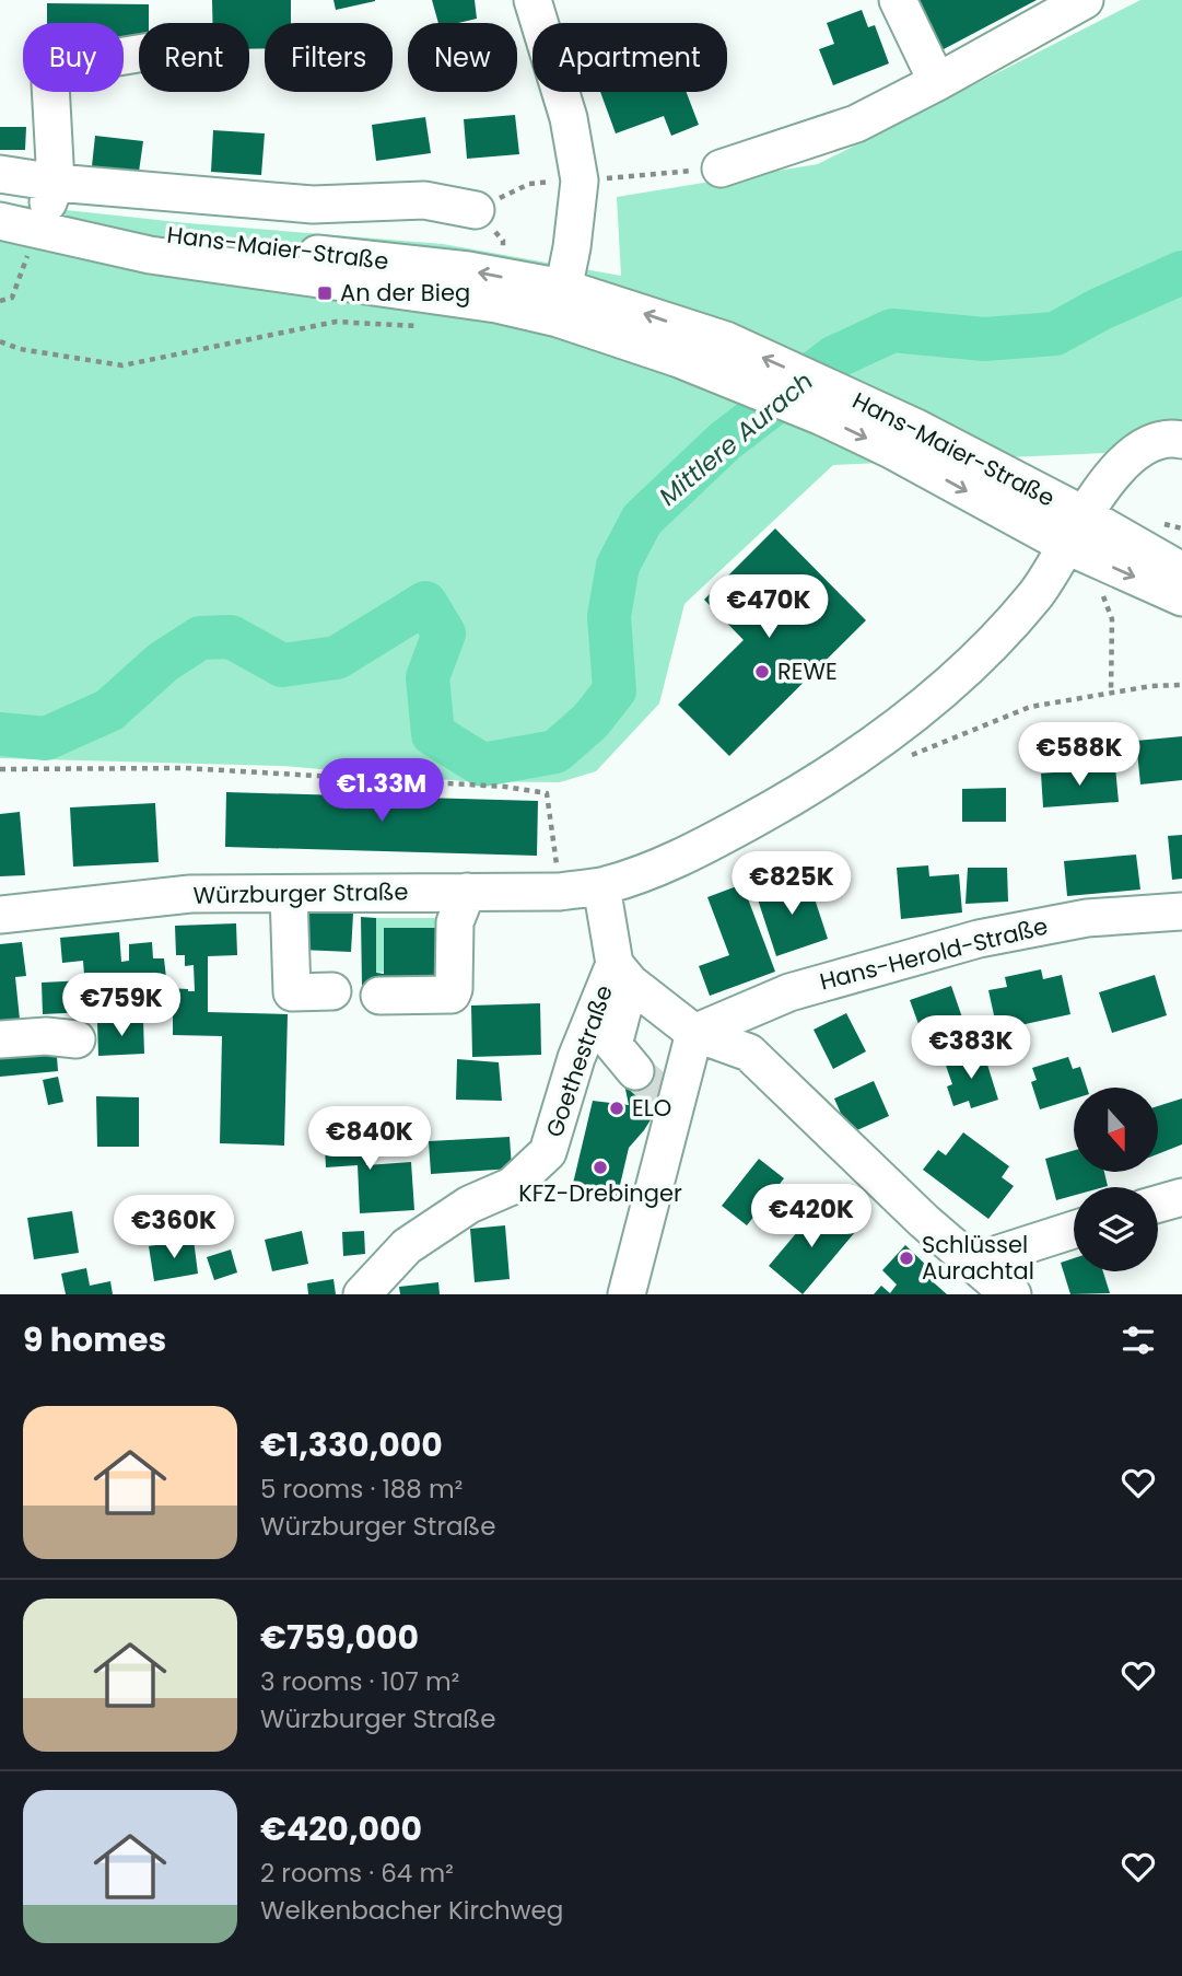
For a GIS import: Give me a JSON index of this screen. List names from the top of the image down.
{
  "streets": {
    "street": [
      "Hans-Maier-Straße",
      "Würzburger Straße",
      "Hans-Herold-Straße",
      "Goethestraße"
    ]
  },
  "crossings": [
    ["Hans-Maier-Straße", "Würzburger Straße"]
  ],
  "water": ["Mittlere Aurach"],
  "places": {
    "transit": ["An der Bieg"],
    "other": [
      "REWE",
      "ELO",
      "KFZ-Drebinger",
      "Schlüssel Aurachtal"
    ]
  },
  "north": "bottom",
  "page": {
    "chip": [
      "Buy",
      "Rent",
      "Filters",
      "New",
      "Apartment"
    ],
    "price": [
      "€470K",
      "€588K",
      "€1.33M",
      "€825K",
      "€759K",
      "€383K",
      "€840K",
      "€420K",
      "€360K"
    ],
    "heading": "9 homes",
    "list": [
      {
        "name": "€1,330,000",
        "note": "5 rooms · 188 m² · Würzburger Straße"
      },
      {
        "name": "€759,000",
        "note": "3 rooms · 107 m² · Würzburger Straße"
      },
      {
        "name": "€420,000",
        "note": "2 rooms · 64 m² · Welkenbacher Kirchweg"
      }
    ]
  }
}
